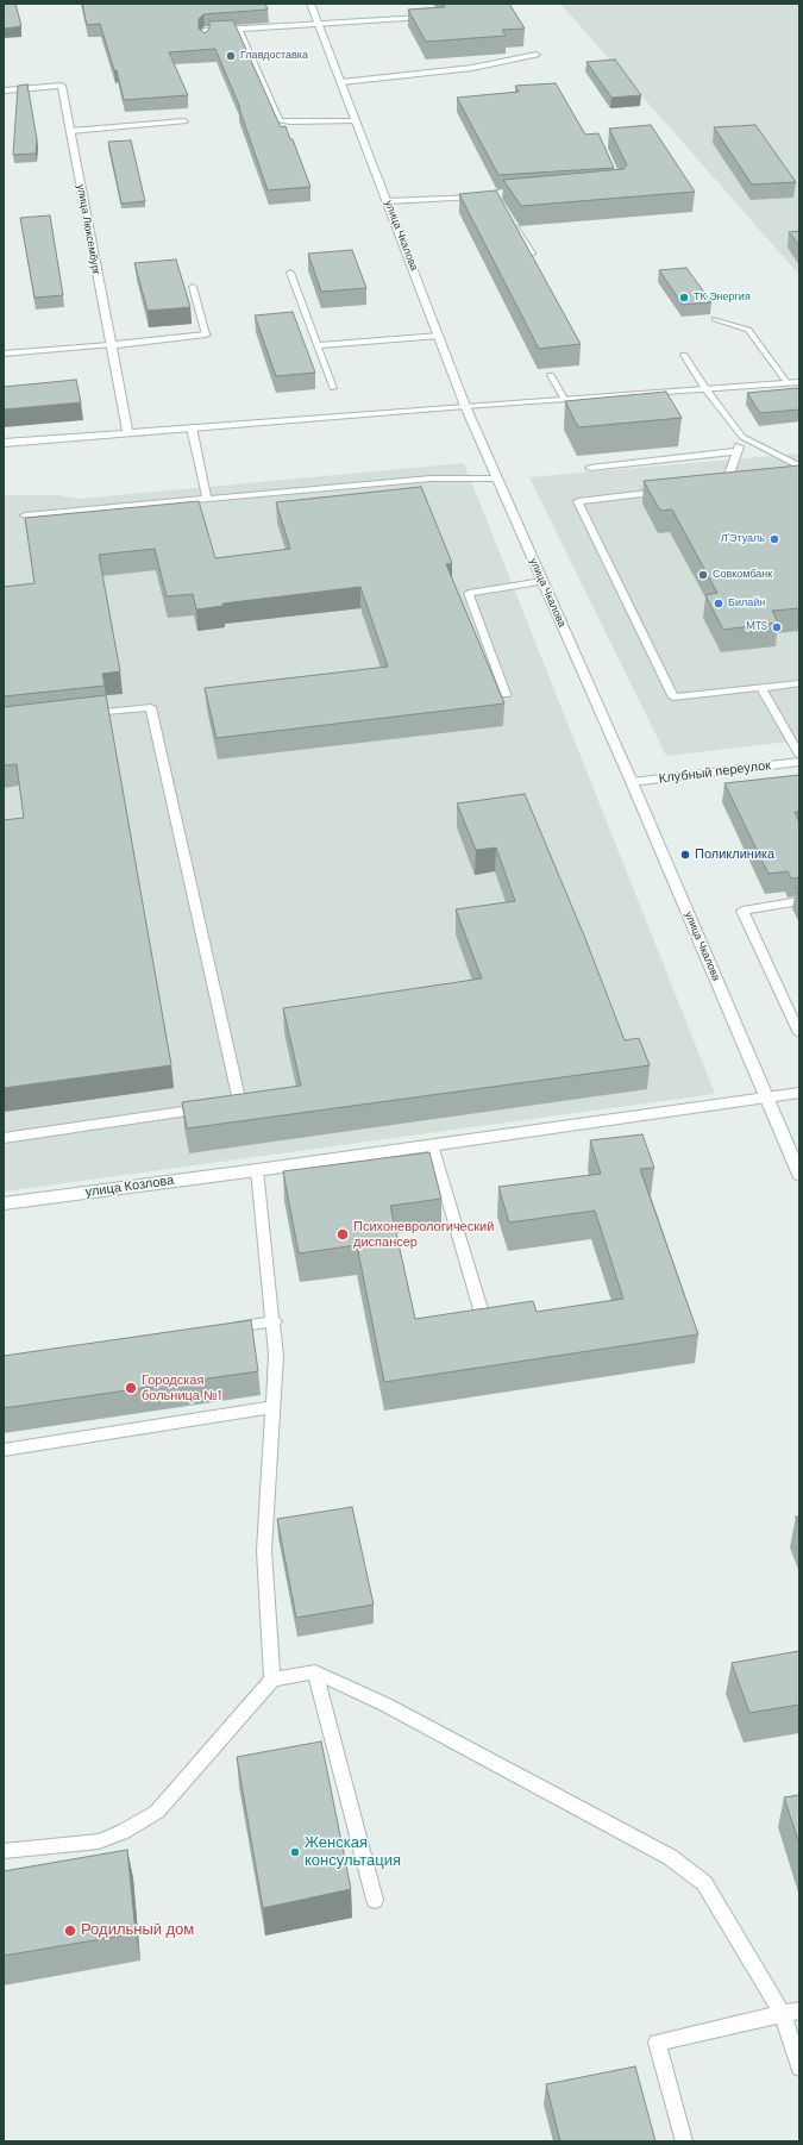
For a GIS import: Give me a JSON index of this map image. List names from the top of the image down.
{
  "streets": {
    "street": [
      "улица Люксембург",
      "улица Чкалова",
      "Клубный переулок",
      "улица Козлова"
    ]
  },
  "crossings": [
    ["улица Чкалова", "Клубный переулок"],
    ["улица Чкалова", "улица Козлова"]
  ],
  "places": [
    "Главдоставка",
    "ТК Энергия",
    "Л'Этуаль",
    "Совкомбанк",
    "Билайн",
    "MTS",
    "Поликлиника",
    "Психоневрологический диспансер",
    "Городская больница №1",
    "Женская консультация",
    "Родильный дом"
  ]
}
